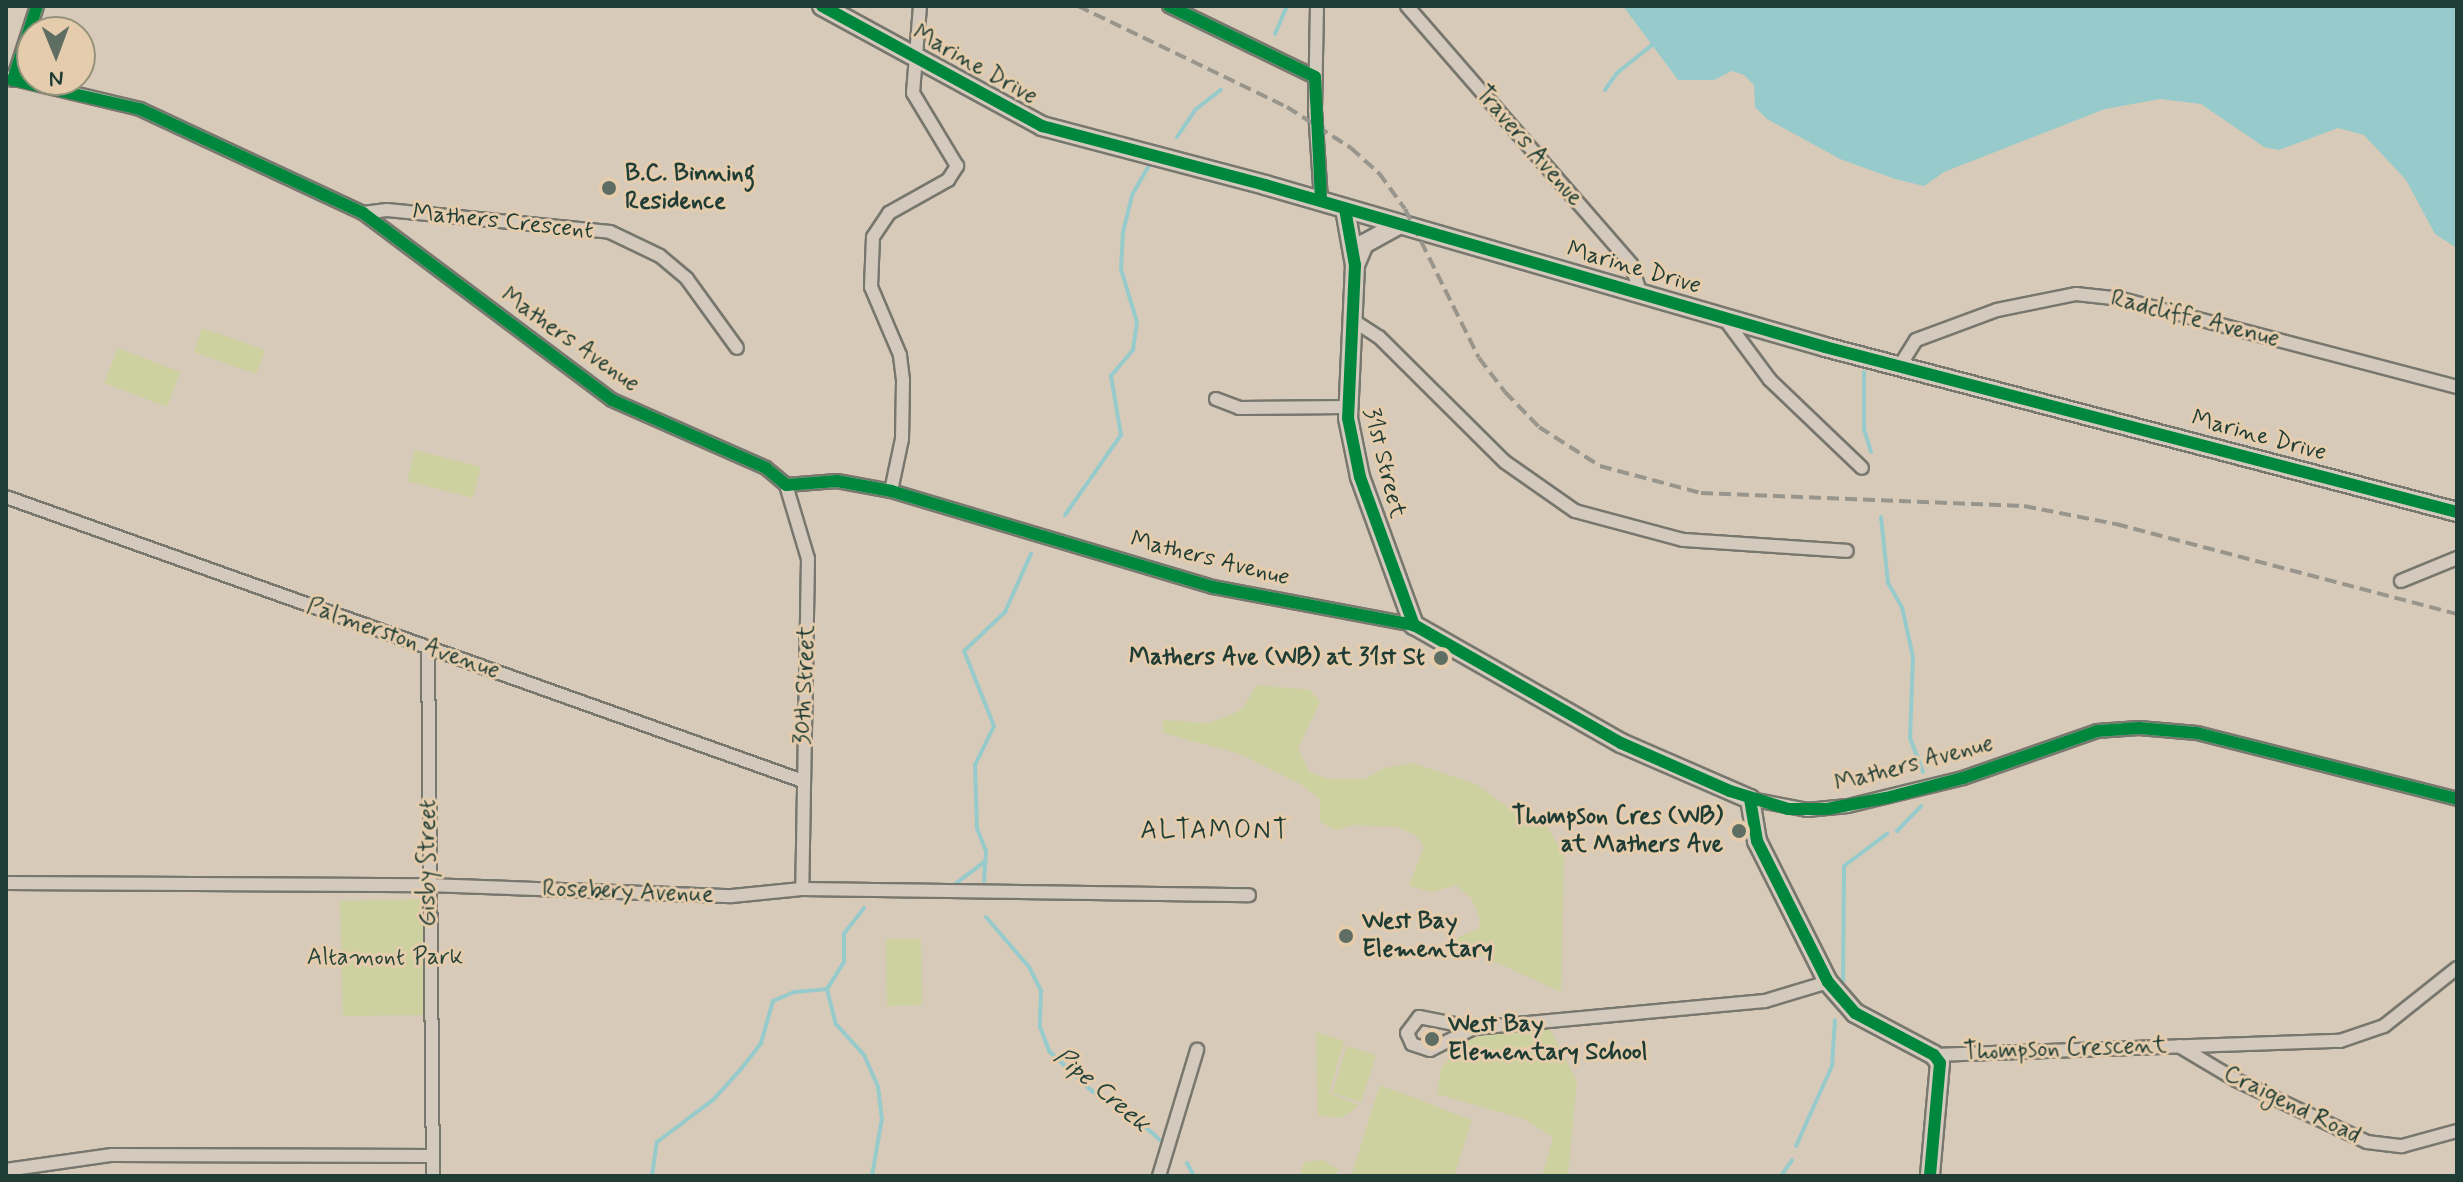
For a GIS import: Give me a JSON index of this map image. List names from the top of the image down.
{
  "streets": {
    "main road": [
      "Marine Drive",
      "Mathers Avenue",
      "31st Street",
      "Thompson Crescent"
    ],
    "street": [
      "Travers Avenue",
      "Mathers Crescent",
      "Radcliffe Avenue",
      "Palmerston Avenue",
      "30th Street",
      "Gisby Street",
      "Rosebery Avenue",
      "Craigend Road"
    ]
  },
  "crossings": [
    ["Marine Drive", "Travers Avenue"],
    ["Marine Drive", "Radcliffe Avenue"],
    ["Marine Drive", "31st Street"],
    ["Mathers Crescent", "Mathers Avenue"],
    ["Mathers Avenue", "31st Street"],
    ["Mathers Avenue", "30th Street"],
    ["Mathers Avenue", "Thompson Crescent"],
    ["Palmerston Avenue", "30th Street"],
    ["Palmerston Avenue", "Gisby Street"],
    ["30th Street", "Rosebery Avenue"],
    ["Gisby Street", "Rosebery Avenue"],
    ["Thompson Crescent", "Craigend Road"]
  ],
  "districts": ["ALTAMONT"],
  "water": ["Pipe Creek"],
  "parks": ["Altamont Park"],
  "places": [
    "B.C. Binning Residence",
    "Mathers Ave (WB) at 31st St",
    "Thompson Cres (WB) at Mathers Ave",
    "West Bay Elementary",
    "West Bay Elementary School"
  ],
  "north": "bottom"
}
